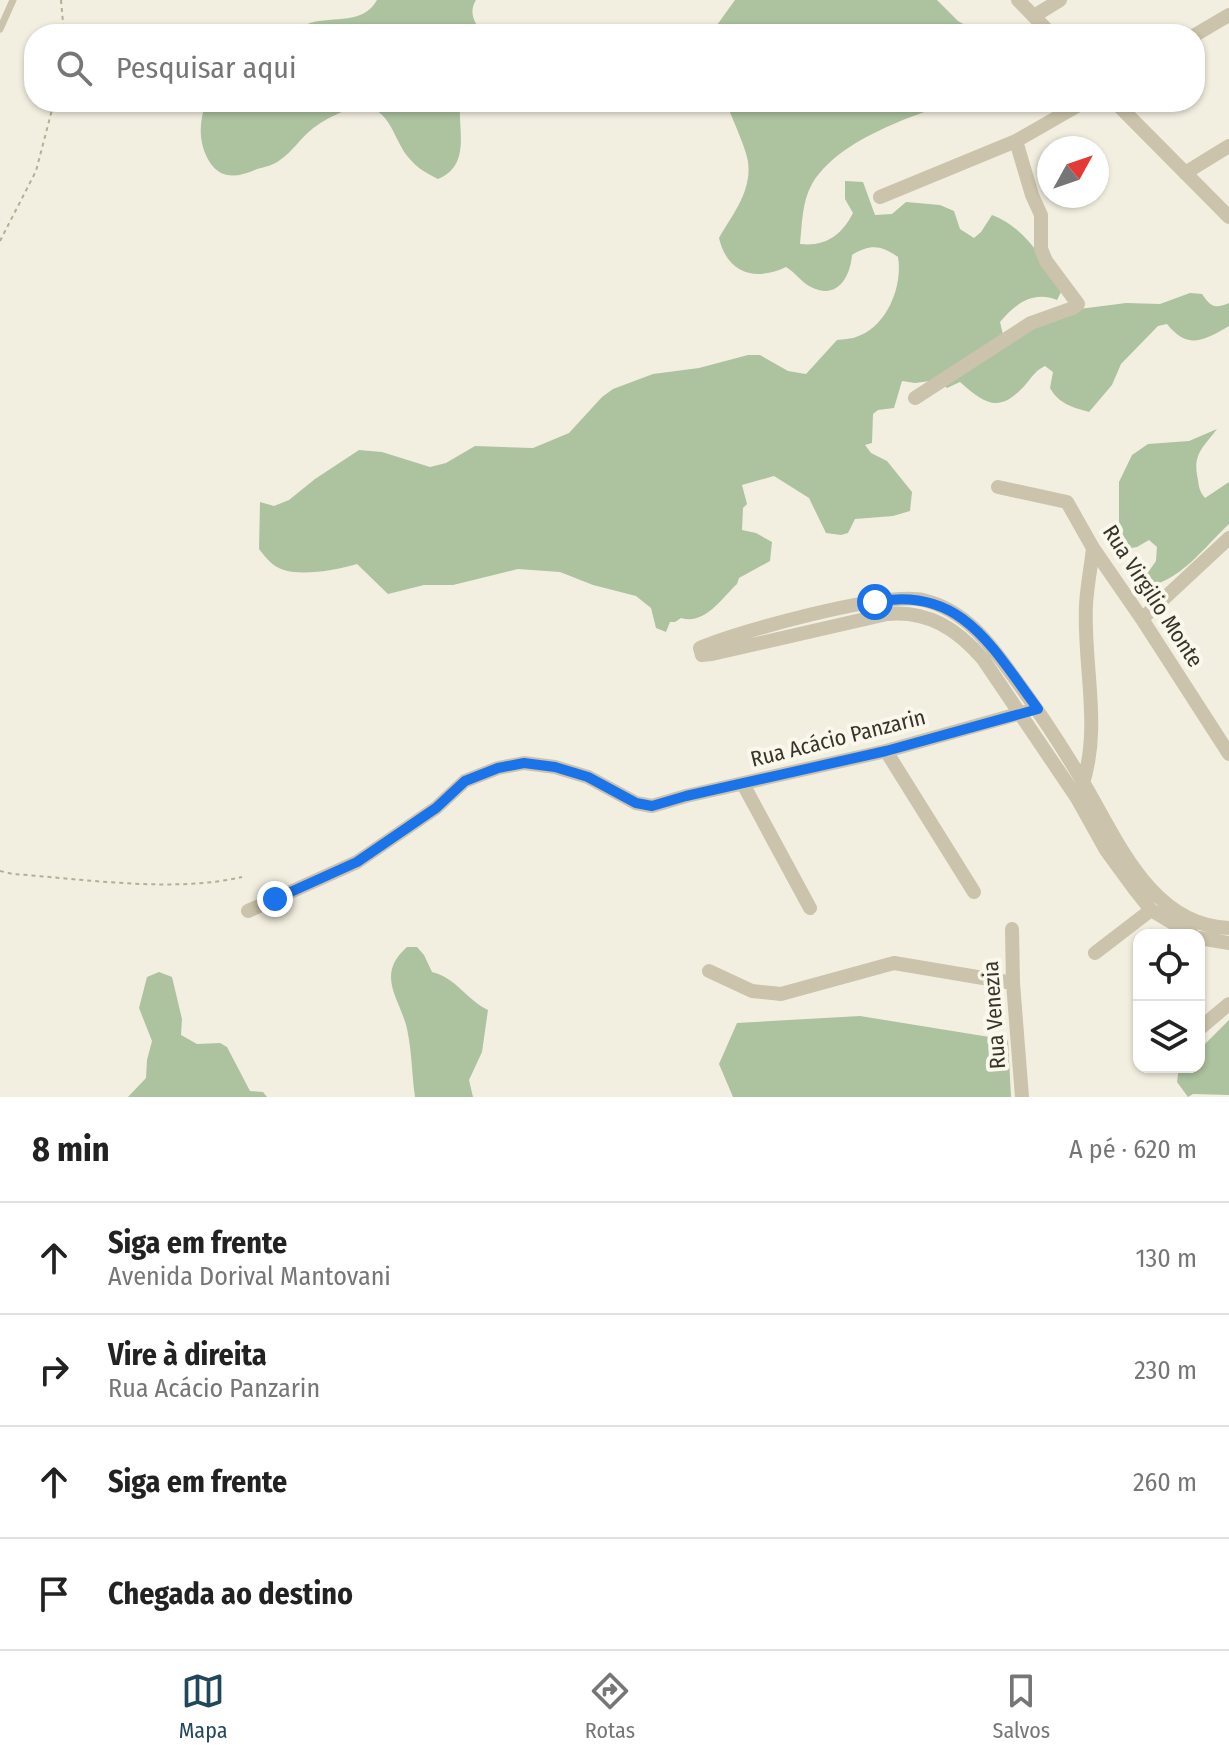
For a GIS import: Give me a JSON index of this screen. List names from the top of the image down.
{
  "streets": {
    "street": ["Rua Virgilio Monte", "Rua Acácio Panzarin", "Rua Venezia"]
  },
  "north": "top right",
  "page": {
    "search": "Pesquisar aqui",
    "heading": ["8 min", "A pé · 620 m"],
    "list": [
      ["Siga em frente", "Avenida Dorival Mantovani", "130 m"],
      ["Vire à direita", "Rua Acácio Panzarin", "230 m"],
      ["Siga em frente", "260 m"],
      "Chegada ao destino"
    ],
    "nav": ["Mapa", "Rotas", "Salvos"]
  }
}
